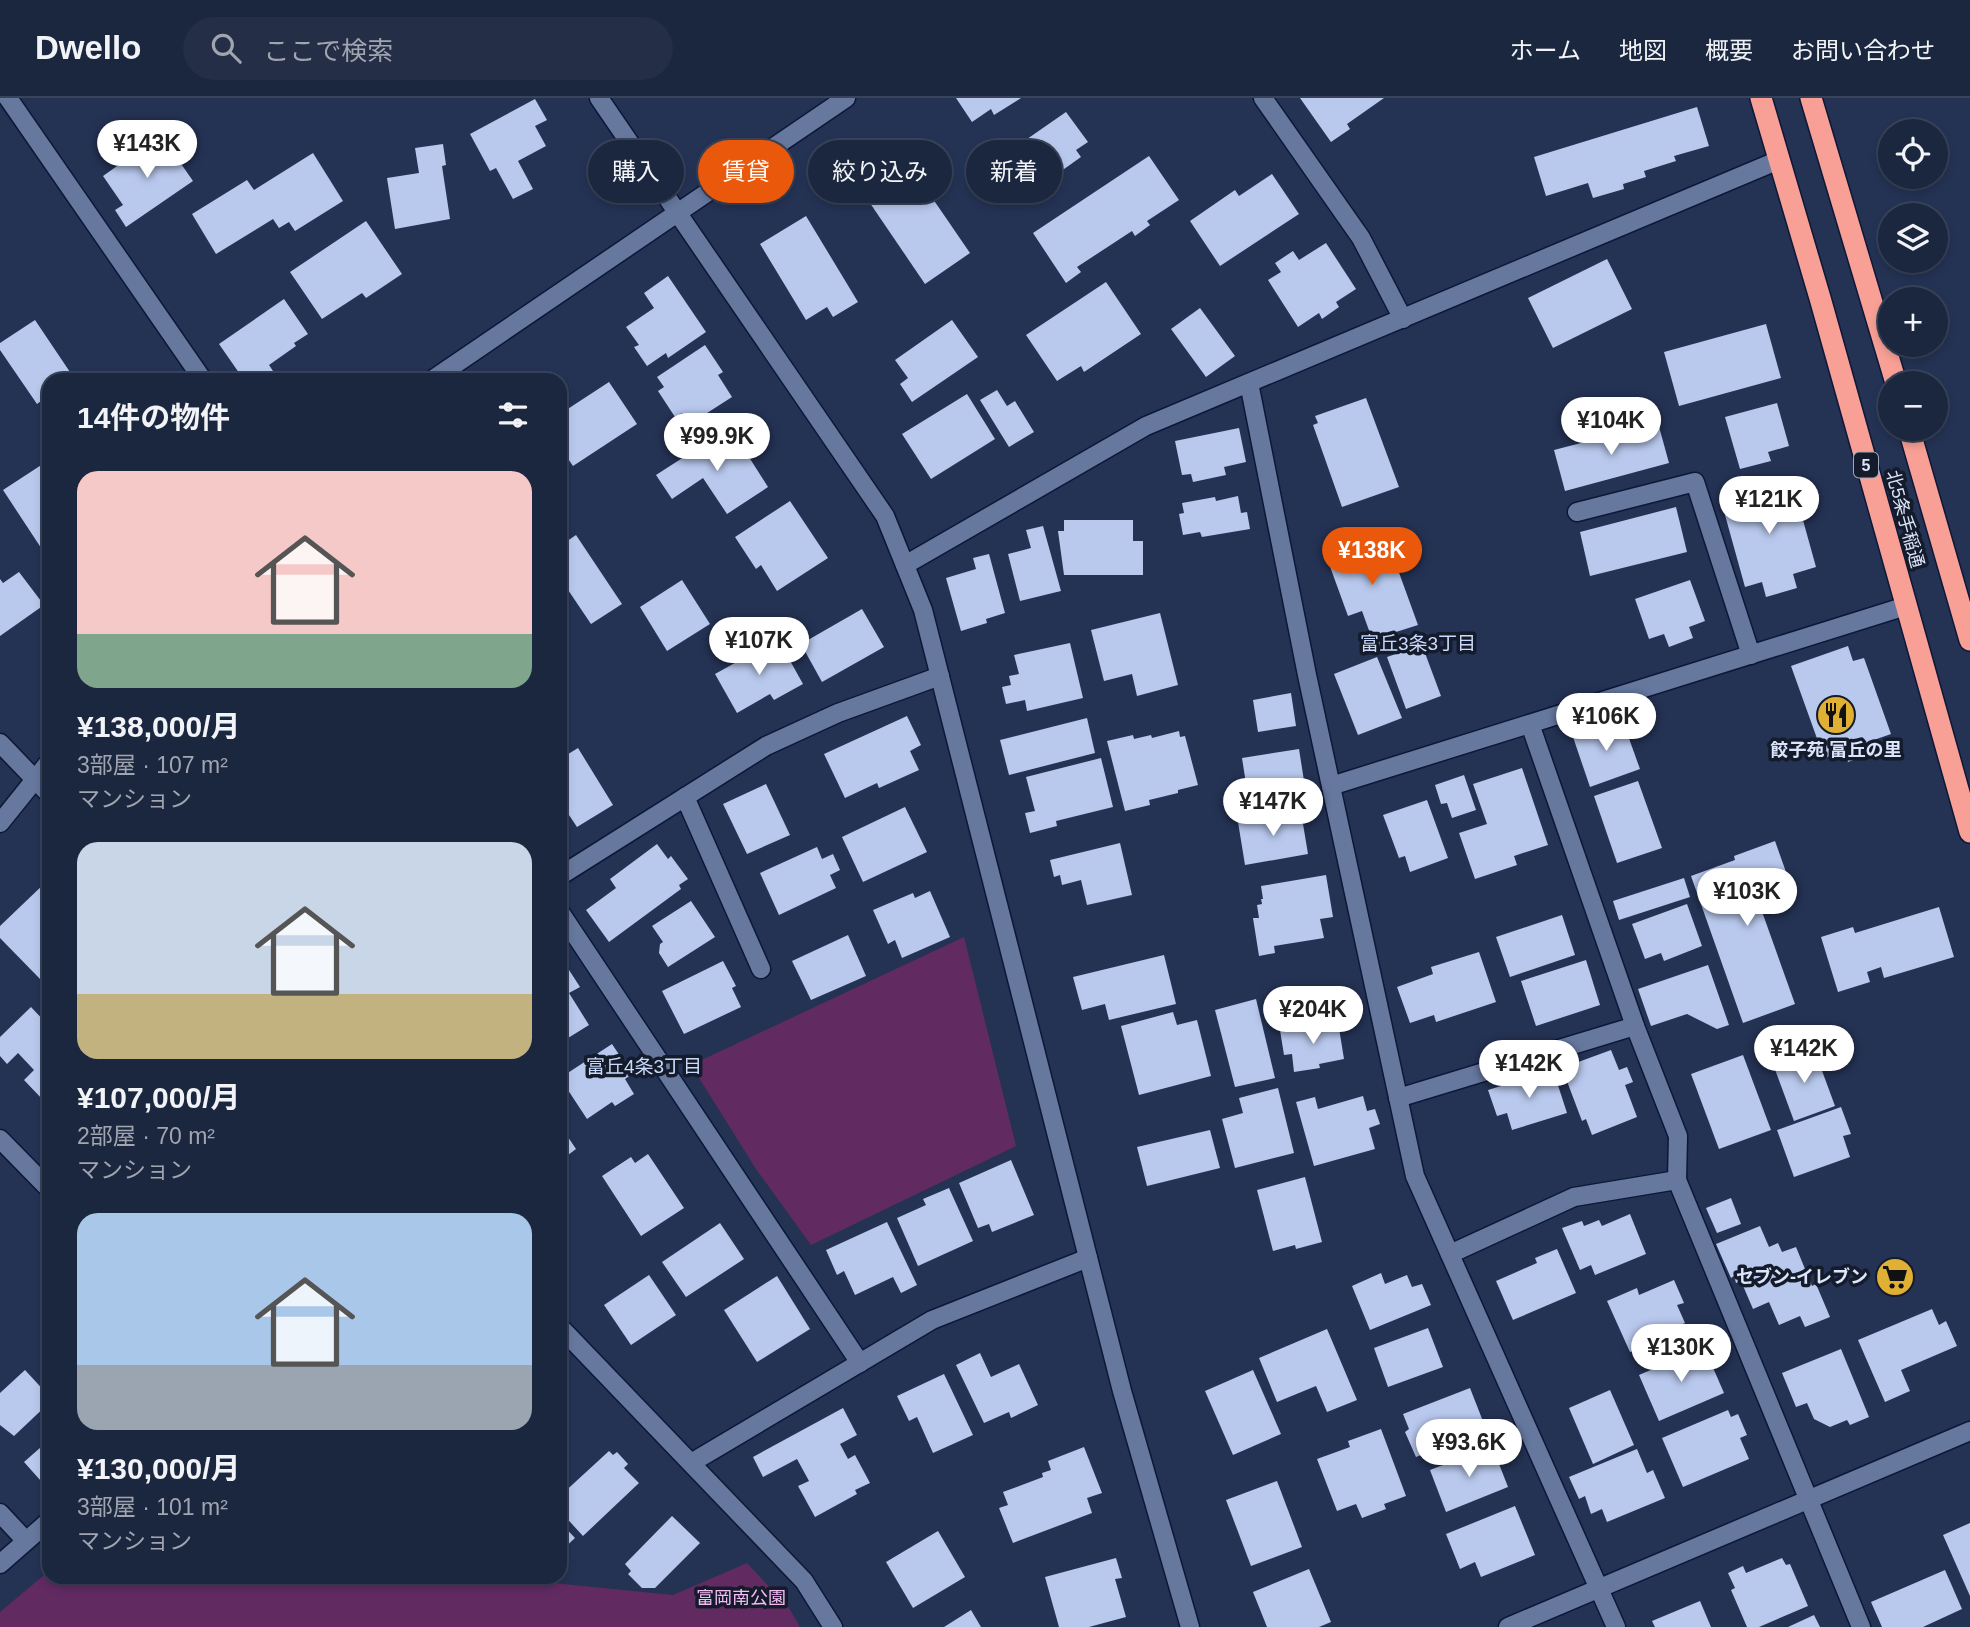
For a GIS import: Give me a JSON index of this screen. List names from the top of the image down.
{
  "streets": {
    "highway": ["5", "北5条手稲通"]
  },
  "districts": ["富丘3条3丁目", "富丘4条3丁目"],
  "parks": ["富岡南公園"],
  "places": {
    "restaurant": ["餃子苑 富丘の里"],
    "supermarket": ["セブン-イレブン"]
  },
  "page": {
    "header": "Dwello",
    "search": "ここで検索",
    "nav": [
      "ホーム",
      "地図",
      "概要",
      "お問い合わせ"
    ],
    "map_buttons": ["+", "−"],
    "price": [
      "¥143K",
      "¥104K",
      "¥99.9K",
      "¥121K",
      "¥138K",
      "¥107K",
      "¥106K",
      "¥147K",
      "¥103K",
      "¥204K",
      "¥142K",
      "¥142K",
      "¥130K",
      "¥93.6K"
    ],
    "chip": [
      "購入",
      "賃貸",
      "絞り込み",
      "新着"
    ],
    "heading": "14件の物件",
    "list": [
      {
        "name": "¥138,000/月",
        "note": "3部屋 · 107 m² · マンション"
      },
      {
        "name": "¥107,000/月",
        "note": "2部屋 · 70 m² · マンション"
      },
      {
        "name": "¥130,000/月",
        "note": "3部屋 · 101 m² · マンション"
      }
    ]
  }
}
